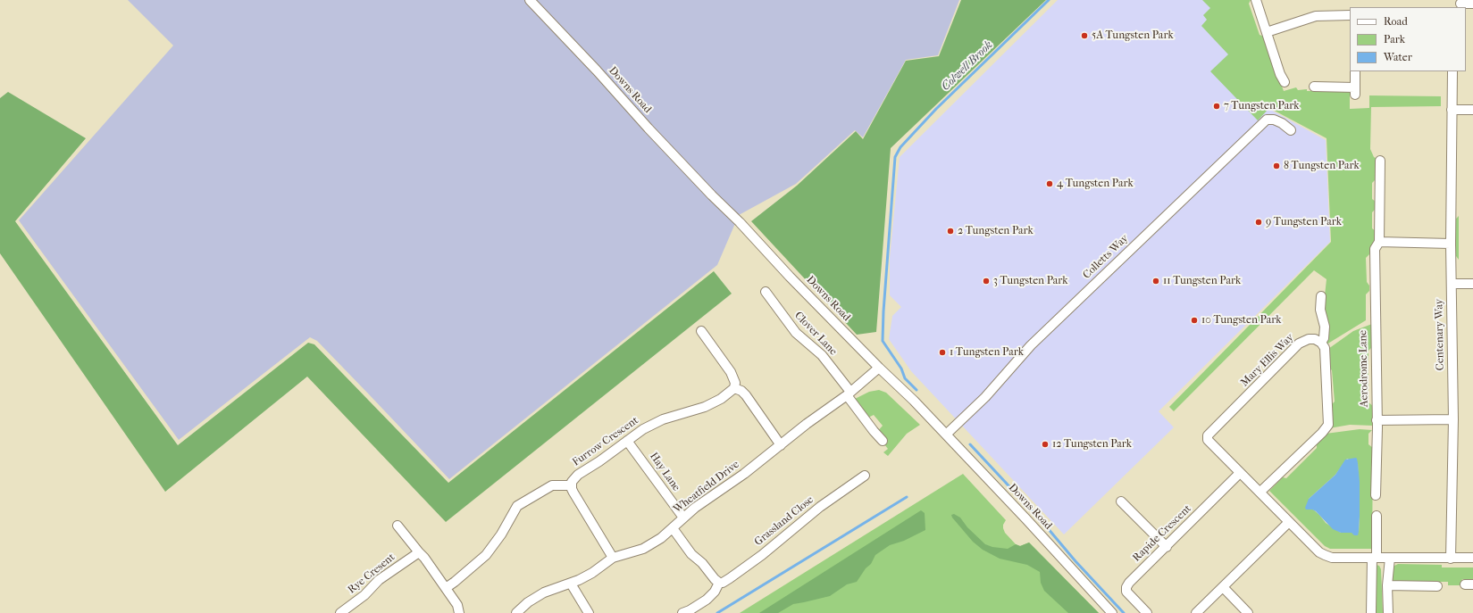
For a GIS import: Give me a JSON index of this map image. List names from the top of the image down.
{
  "streets": {
    "street": [
      "Downs Road",
      "Colletts Way",
      "Clover Lane",
      "Centenary Way",
      "Mary Ellis Way",
      "Aerodrome Lane",
      "Furrow Crescent",
      "Hay Lane",
      "Wheatfield Drive",
      "Grassland Close",
      "Rapide Crescent",
      "Rye Cresent"
    ]
  },
  "crossings": [
    ["Downs Road", "Colletts Way"],
    ["Downs Road", "Wheatfield Drive"],
    ["Clover Lane", "Wheatfield Drive"],
    ["Centenary Way", "Mary Ellis Way"],
    ["Mary Ellis Way", "Rapide Crescent"],
    ["Furrow Crescent", "Hay Lane"],
    ["Hay Lane", "Wheatfield Drive"]
  ],
  "water": ["Colwell Brook"],
  "places": [
    "5A Tungsten Park",
    "7 Tungsten Park",
    "8 Tungsten Park",
    "4 Tungsten Park",
    "9 Tungsten Park",
    "2 Tungsten Park",
    "3 Tungsten Park",
    "11 Tungsten Park",
    "10 Tungsten Park",
    "1 Tungsten Park",
    "12 Tungsten Park"
  ],
  "legend": ["Road", "Park", "Water"]
}
